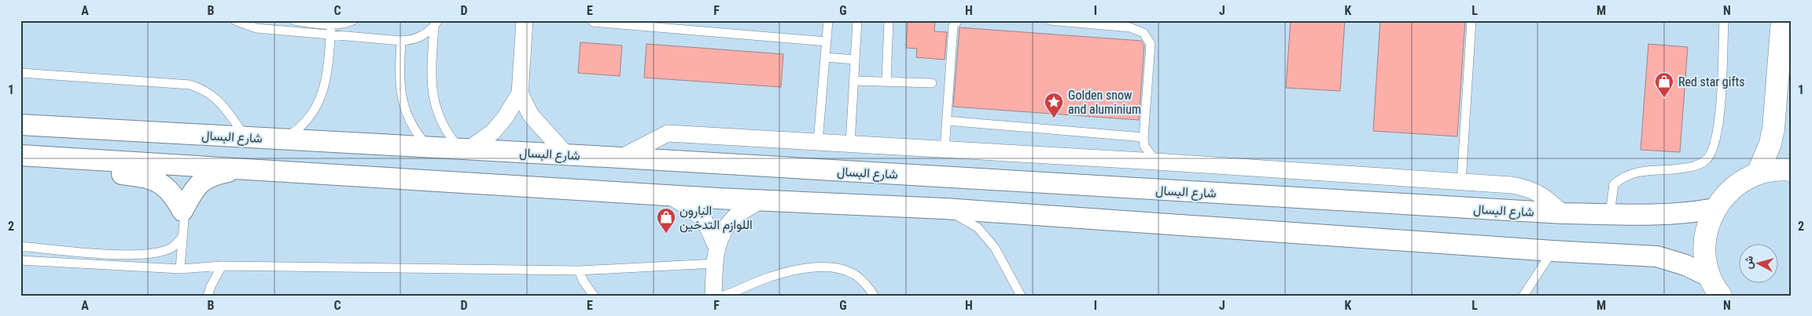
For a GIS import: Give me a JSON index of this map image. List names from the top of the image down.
{
  "streets": {
    "street": ["شارع البسال"]
  },
  "places": {
    "shop": ["Red star gifts", "البارون اللوازم التدخين"],
    "place": ["Golden snow and aluminium"]
  },
  "north": "left",
  "grid": {
    "columns": [
      "A",
      "B",
      "C",
      "D",
      "E",
      "F",
      "G",
      "H",
      "I",
      "J",
      "K",
      "L",
      "M",
      "N"
    ],
    "rows": ["1", "2"]
  }
}
